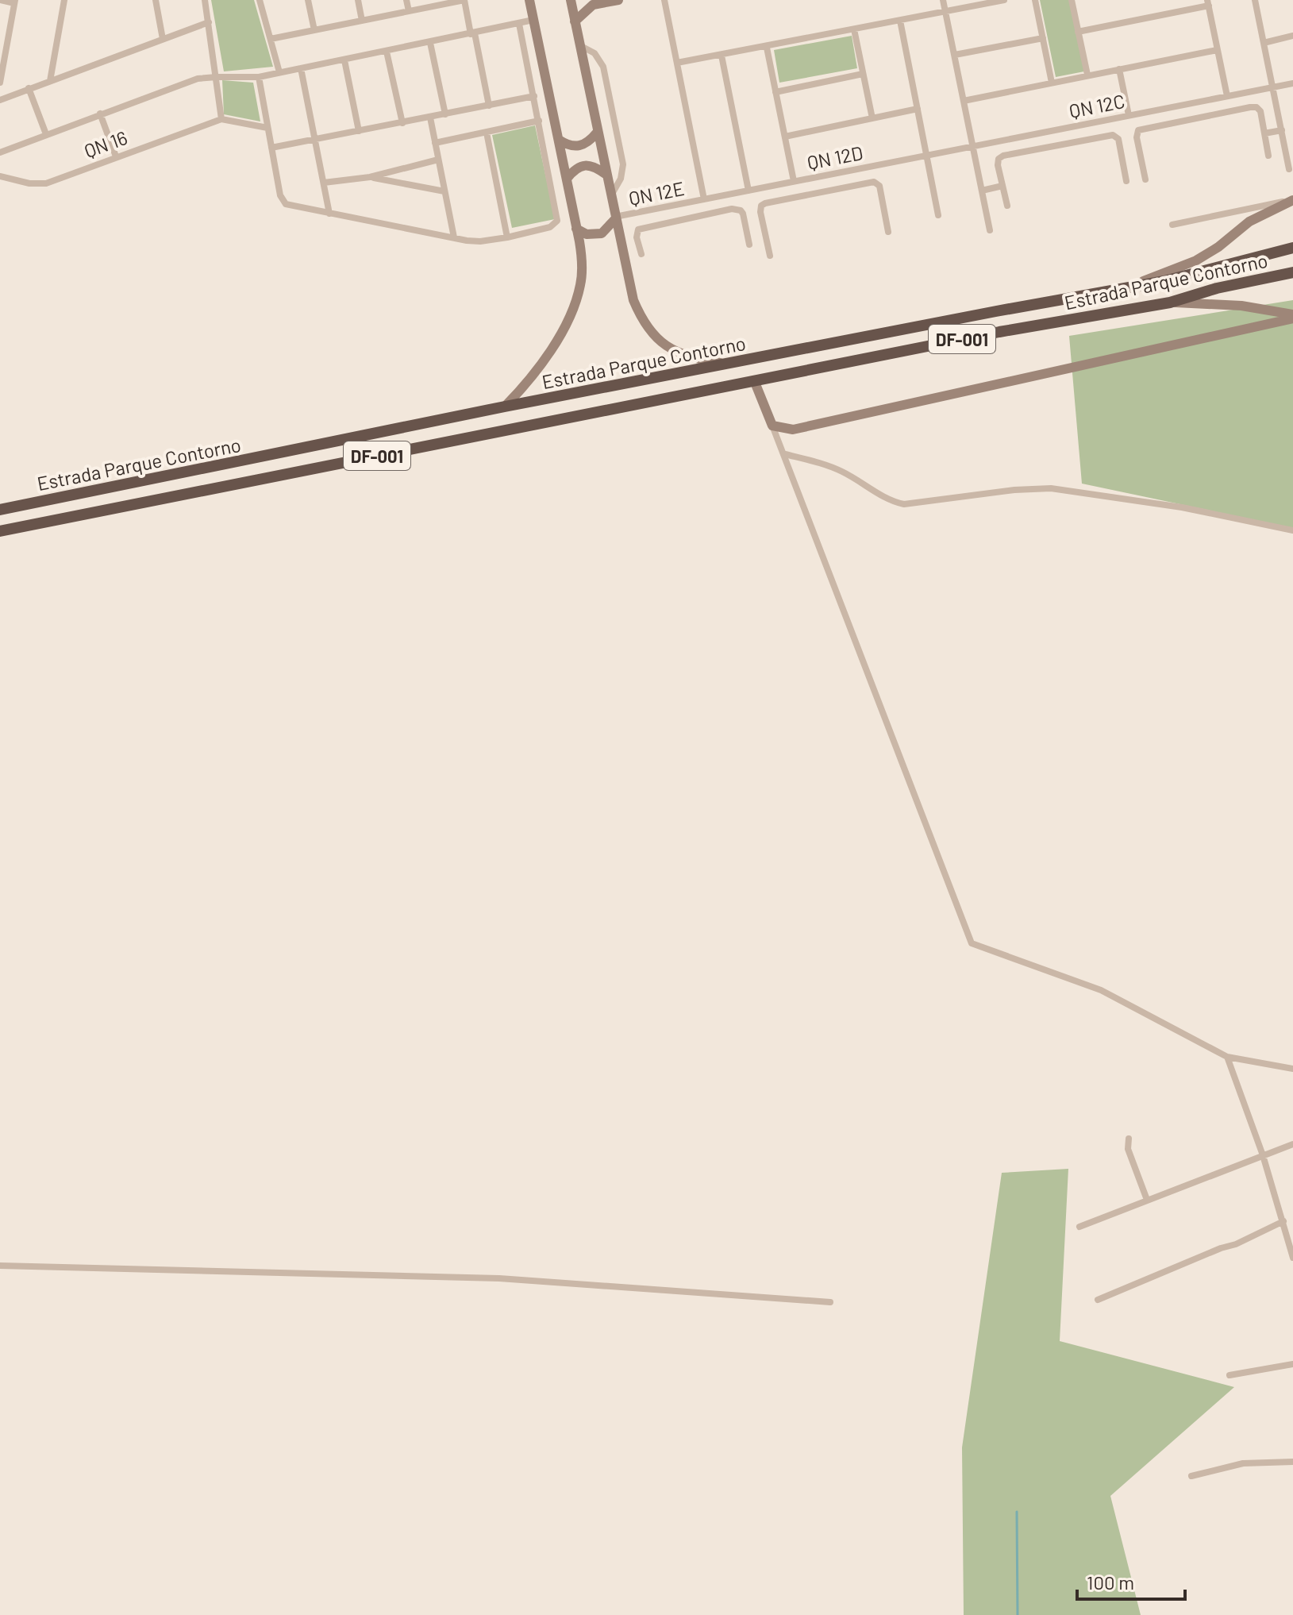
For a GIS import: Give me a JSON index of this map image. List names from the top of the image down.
{
  "streets": {
    "highway": ["Estrada Parque Contorno", "DF-001"],
    "street": [
      "QN 12C",
      "QN 16",
      "QN 12D",
      "QN 12E"
    ]
  },
  "crossings": [
    ["QN 12C", "QN 12D"],
    ["QN 12D", "QN 12E"]
  ],
  "scale_bar": "100 m"
}
